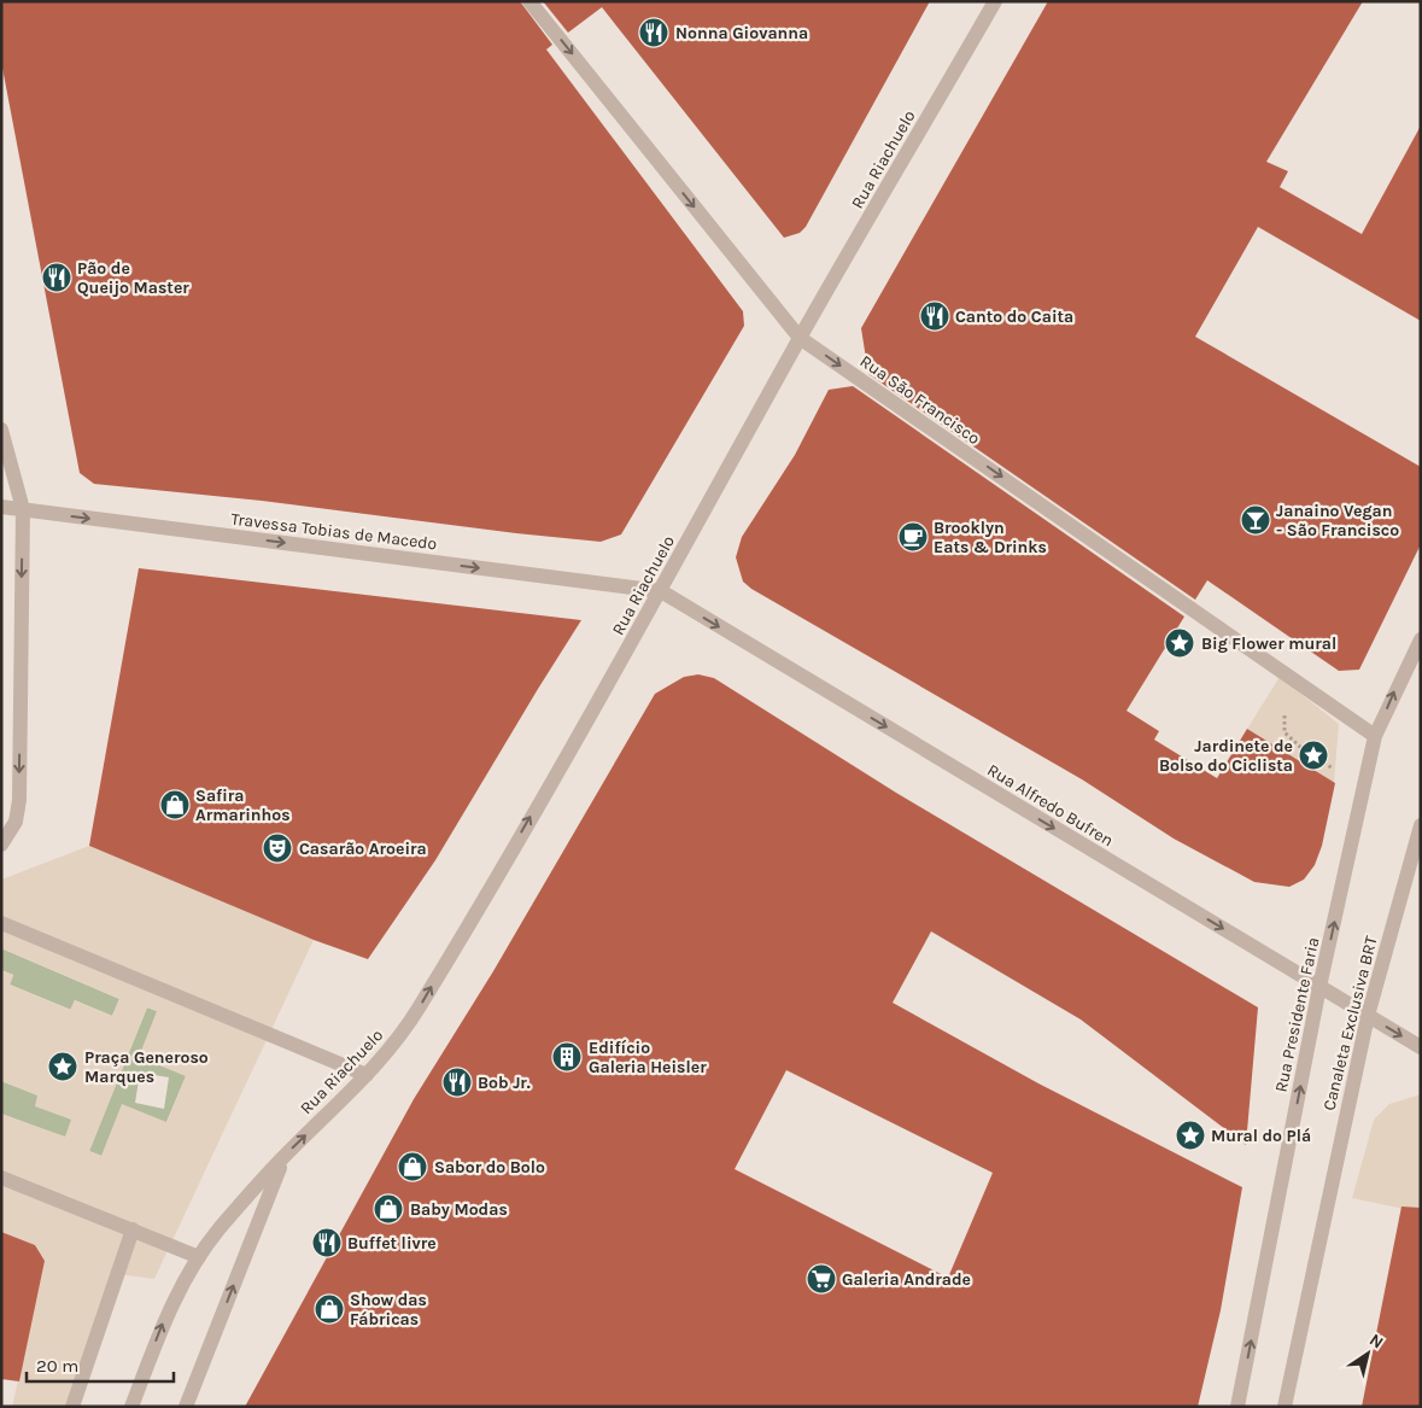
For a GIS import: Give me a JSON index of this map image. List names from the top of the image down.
{
  "streets": {
    "street": [
      "Rua Riachuelo",
      "Rua São Francisco",
      "Travessa Tobias de Macedo",
      "Rua Alfredo Bufren",
      "Rua Presidente Faria",
      "Canaleta Exclusiva BRT"
    ]
  },
  "crossings": [
    ["Rua Riachuelo", "Rua São Francisco"],
    ["Rua Riachuelo", "Travessa Tobias de Macedo"],
    ["Rua Riachuelo", "Rua Alfredo Bufren"],
    ["Rua São Francisco", "Rua Presidente Faria"],
    ["Travessa Tobias de Macedo", "Rua Alfredo Bufren"],
    ["Rua Alfredo Bufren", "Rua Presidente Faria"],
    ["Rua Alfredo Bufren", "Canaleta Exclusiva BRT"]
  ],
  "one_way": [
    "Rua Riachuelo",
    "Rua São Francisco",
    "Travessa Tobias de Macedo",
    "Rua Alfredo Bufren",
    "Rua Presidente Faria"
  ],
  "places": {
    "restaurant": [
      "Nonna Giovanna",
      "Pão de Queijo Master",
      "Canto do Caita",
      "Bob Jr.",
      "Buffet livre"
    ],
    "bar": ["Janaino Vegan - São Francisco"],
    "cafe": ["Brooklyn Eats & Drinks"],
    "place": [
      "Big Flower mural",
      "Jardinete de Bolso do Ciclista",
      "Praça Generoso Marques",
      "Mural do Plá"
    ],
    "shop": [
      "Safira Armarinhos",
      "Sabor do Bolo",
      "Baby Modas",
      "Show das Fábricas"
    ],
    "theatre": ["Casarão Aroeira"],
    "building": ["Edifício Galeria Heisler"],
    "supermarket": ["Galeria Andrade"]
  },
  "scale_bar": "20 m",
  "north": "top right"
}
